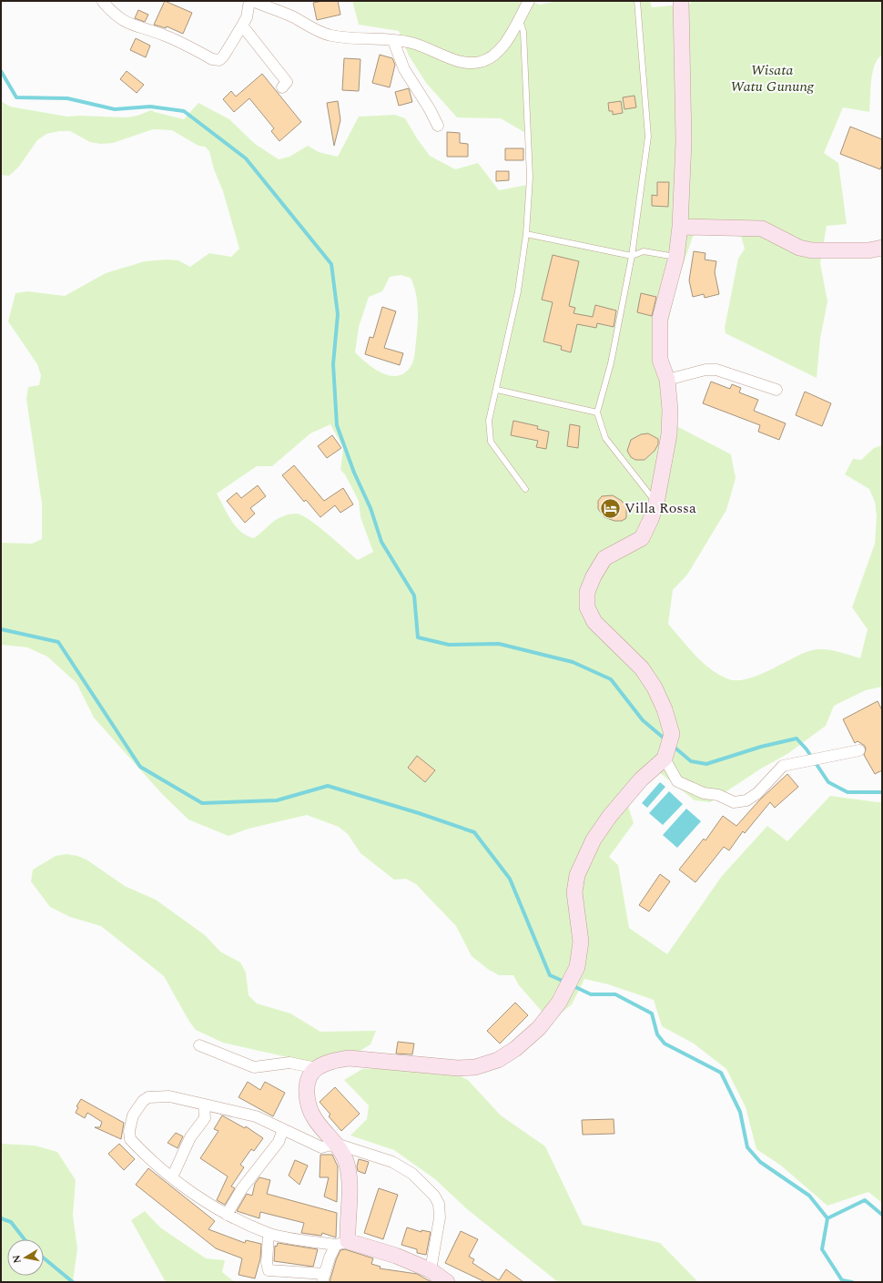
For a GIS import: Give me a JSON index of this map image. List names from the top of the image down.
{
  "parks": ["Wisata Watu Gunung"],
  "places": {
    "hotel": ["Villa Rossa"]
  },
  "north": "left"
}
